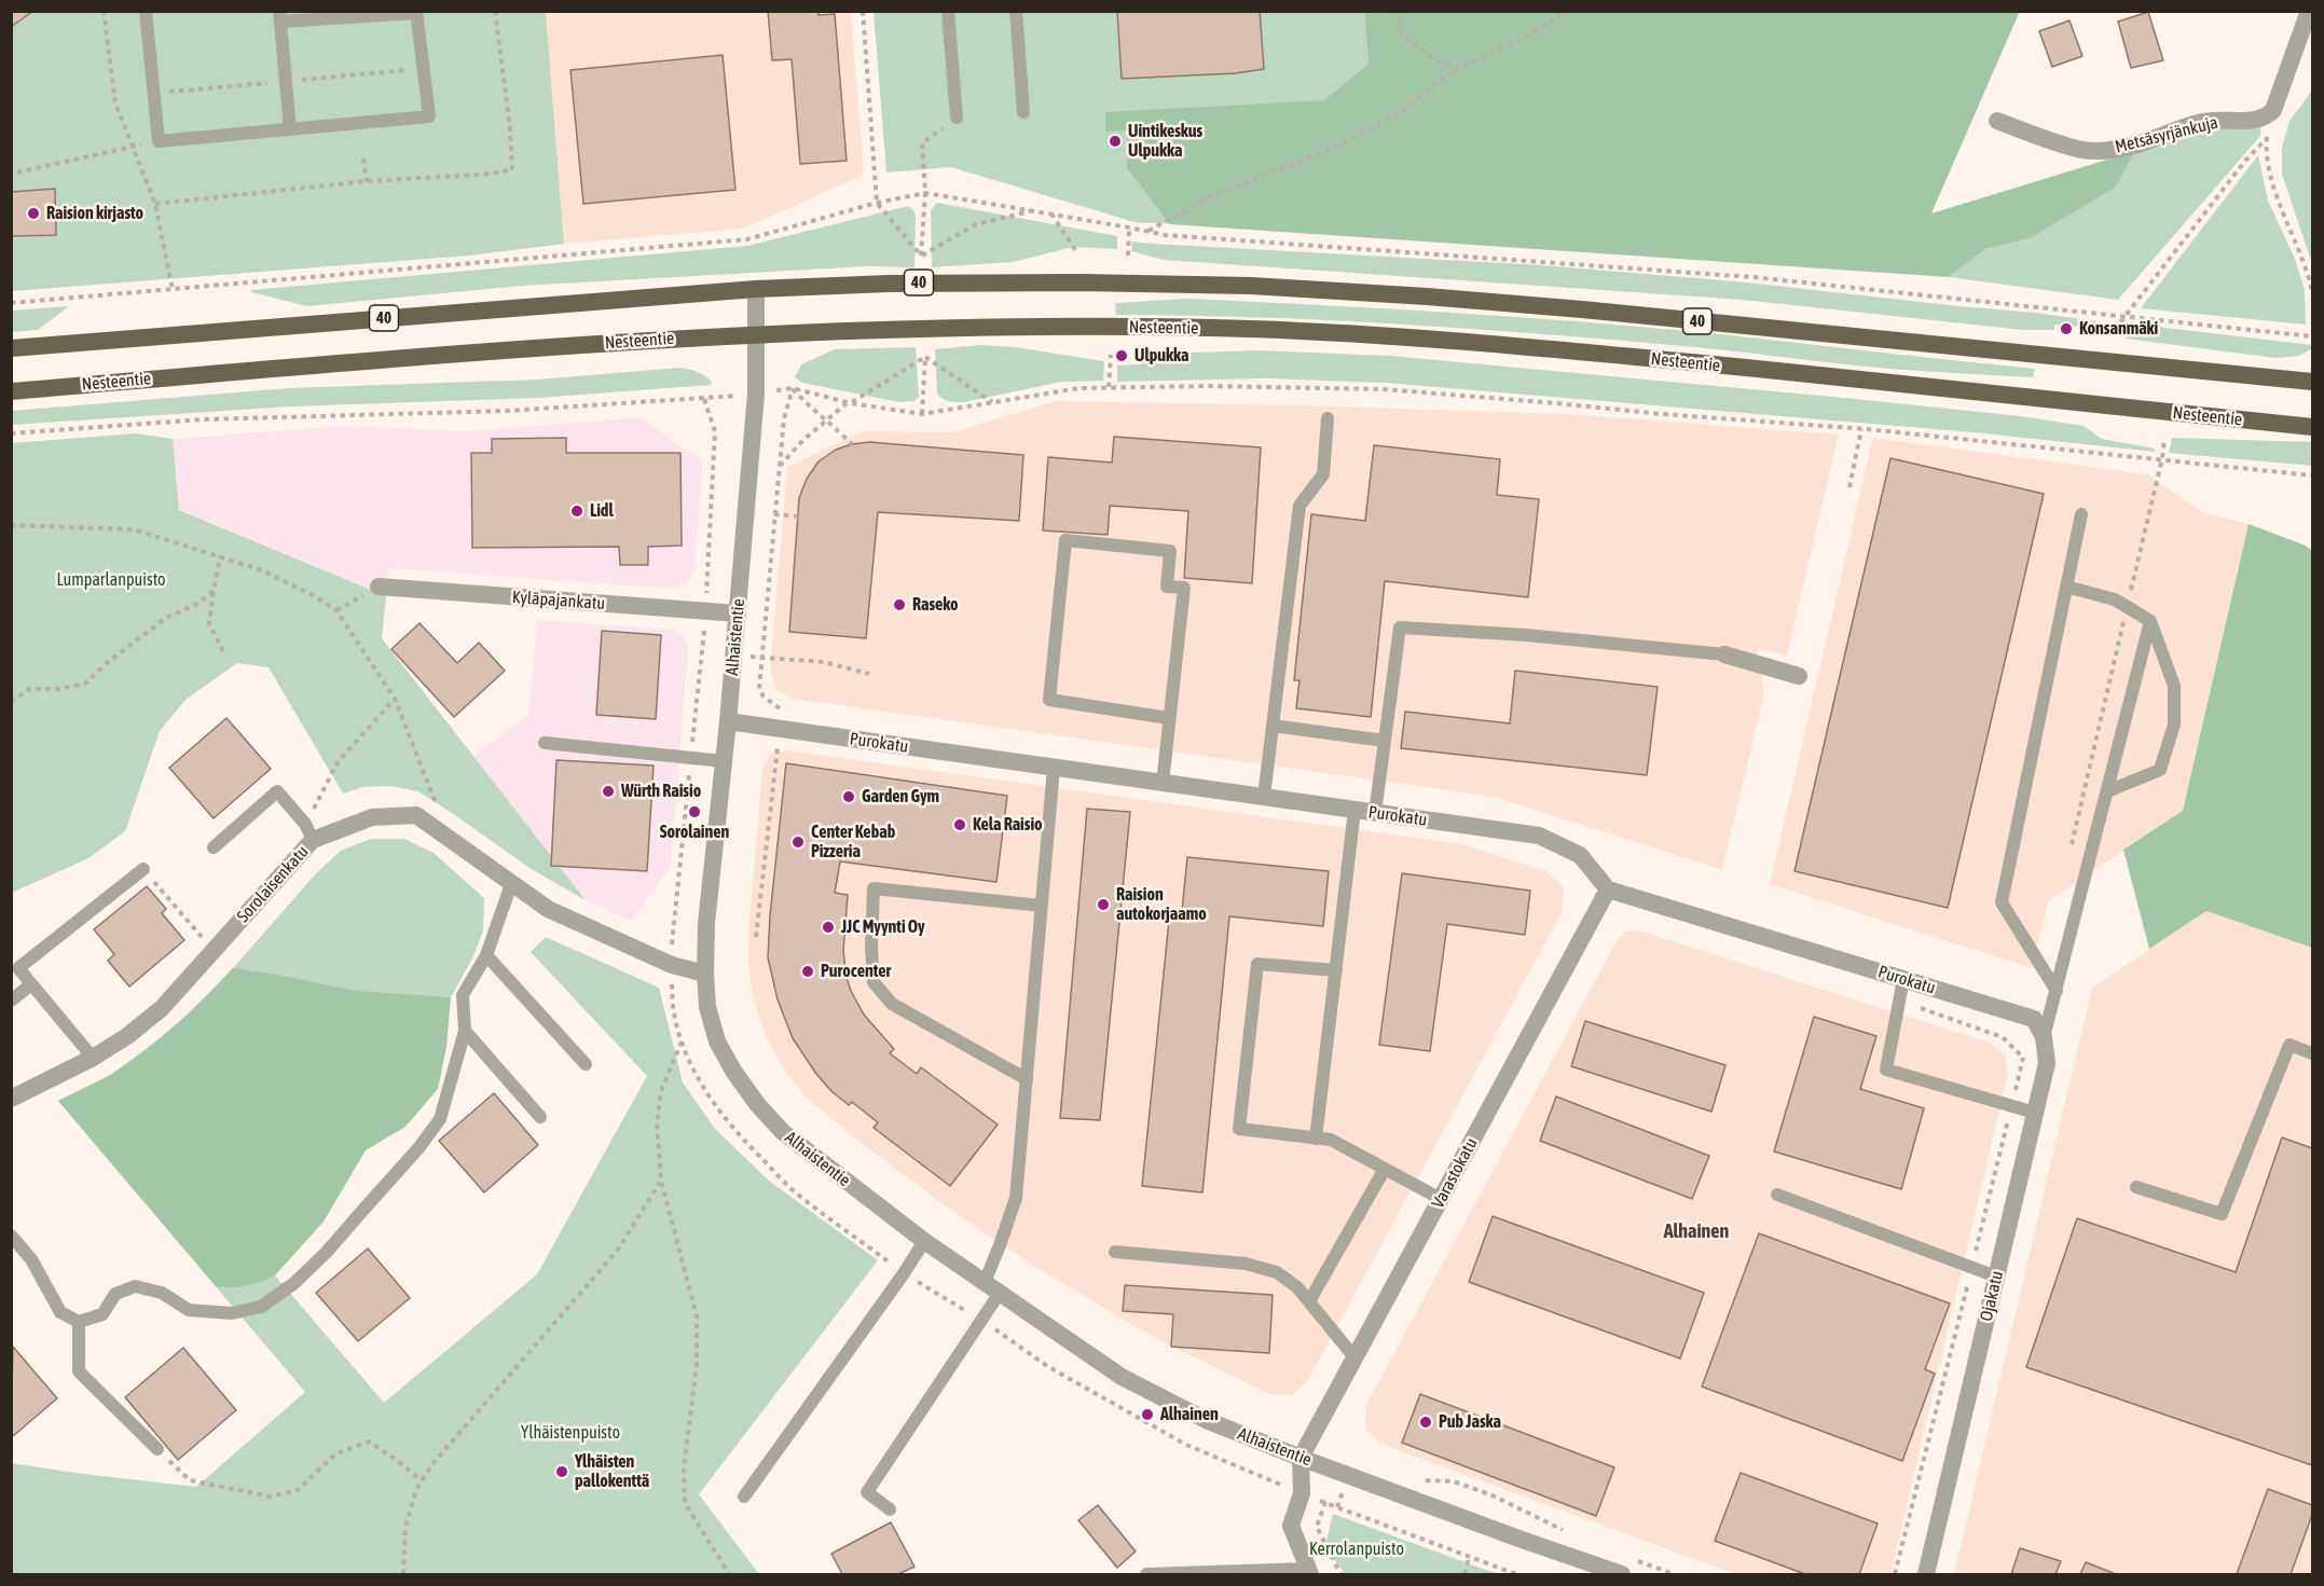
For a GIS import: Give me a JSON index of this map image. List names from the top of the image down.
{
  "streets": {
    "main road": ["40", "Nesteentie"],
    "street": [
      "Metsäsyrjänkuja",
      "Kyläpajankatu",
      "Alhaistentie",
      "Purokatu",
      "Sorolaisenkatu",
      "Varastokatu",
      "Ojakatu"
    ]
  },
  "crossings": [
    ["40", "Alhaistentie"],
    ["Nesteentie", "Alhaistentie"],
    ["Kyläpajankatu", "Alhaistentie"],
    ["Alhaistentie", "Purokatu"],
    ["Alhaistentie", "Sorolaisenkatu"],
    ["Alhaistentie", "Varastokatu"],
    ["Purokatu", "Varastokatu"],
    ["Purokatu", "Ojakatu"]
  ],
  "districts": ["Alhainen"],
  "parks": ["Lumparlanpuisto", "Ylhäistenpuisto", "Kerrolanpuisto"],
  "places": [
    "Uintikeskus Ulpukka",
    "Raision kirjasto",
    "Konsanmäki",
    "Ulpukka",
    "Lidl",
    "Raseko",
    "Würth Raisio",
    "Garden Gym",
    "Sorolainen",
    "Kela Raisio",
    "Center Kebab Pizzeria",
    "Raision autokorjaamo",
    "JJC Myynti Oy",
    "Purocenter",
    "Alhainen",
    "Pub Jaska",
    "Ylhäisten pallokenttä"
  ]
}
